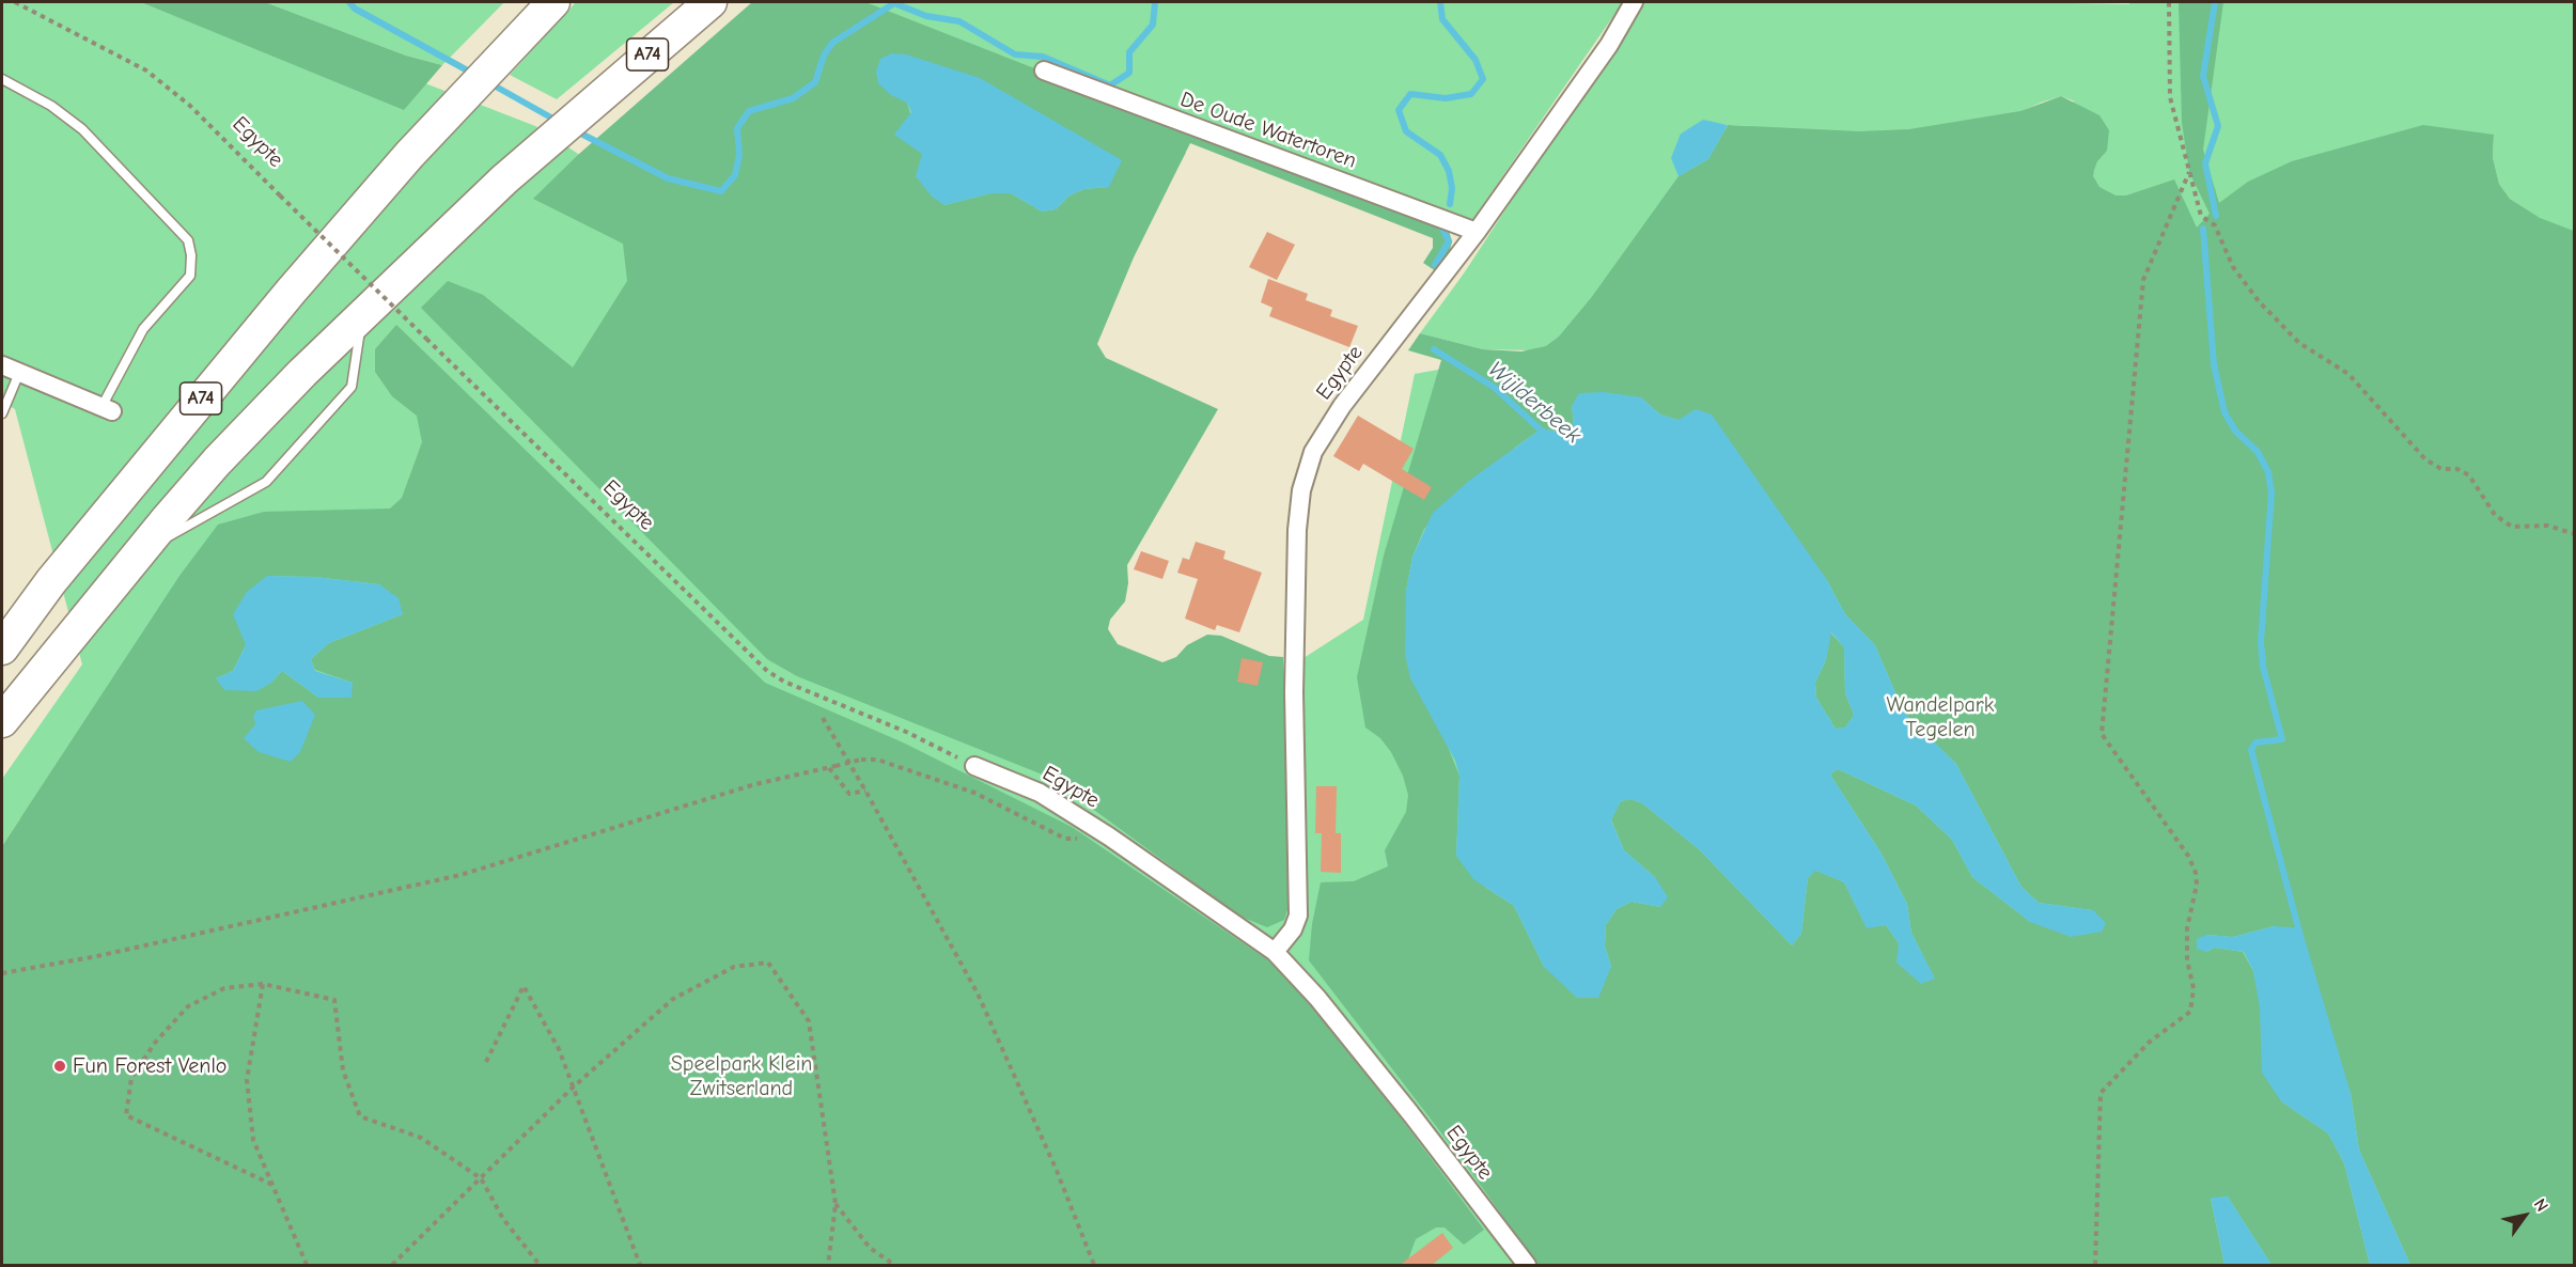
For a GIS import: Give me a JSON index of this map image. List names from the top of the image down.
{
  "streets": {
    "highway": ["A74"],
    "street": ["De Oude Watertoren", "Egypte"]
  },
  "crossings": [
    ["De Oude Watertoren", "Egypte"]
  ],
  "water": ["Wijlderbeek"],
  "parks": ["Wandelpark Tegelen", "Speelpark Klein Zwitserland"],
  "places": ["Fun Forest Venlo"],
  "north": "top right"
}
